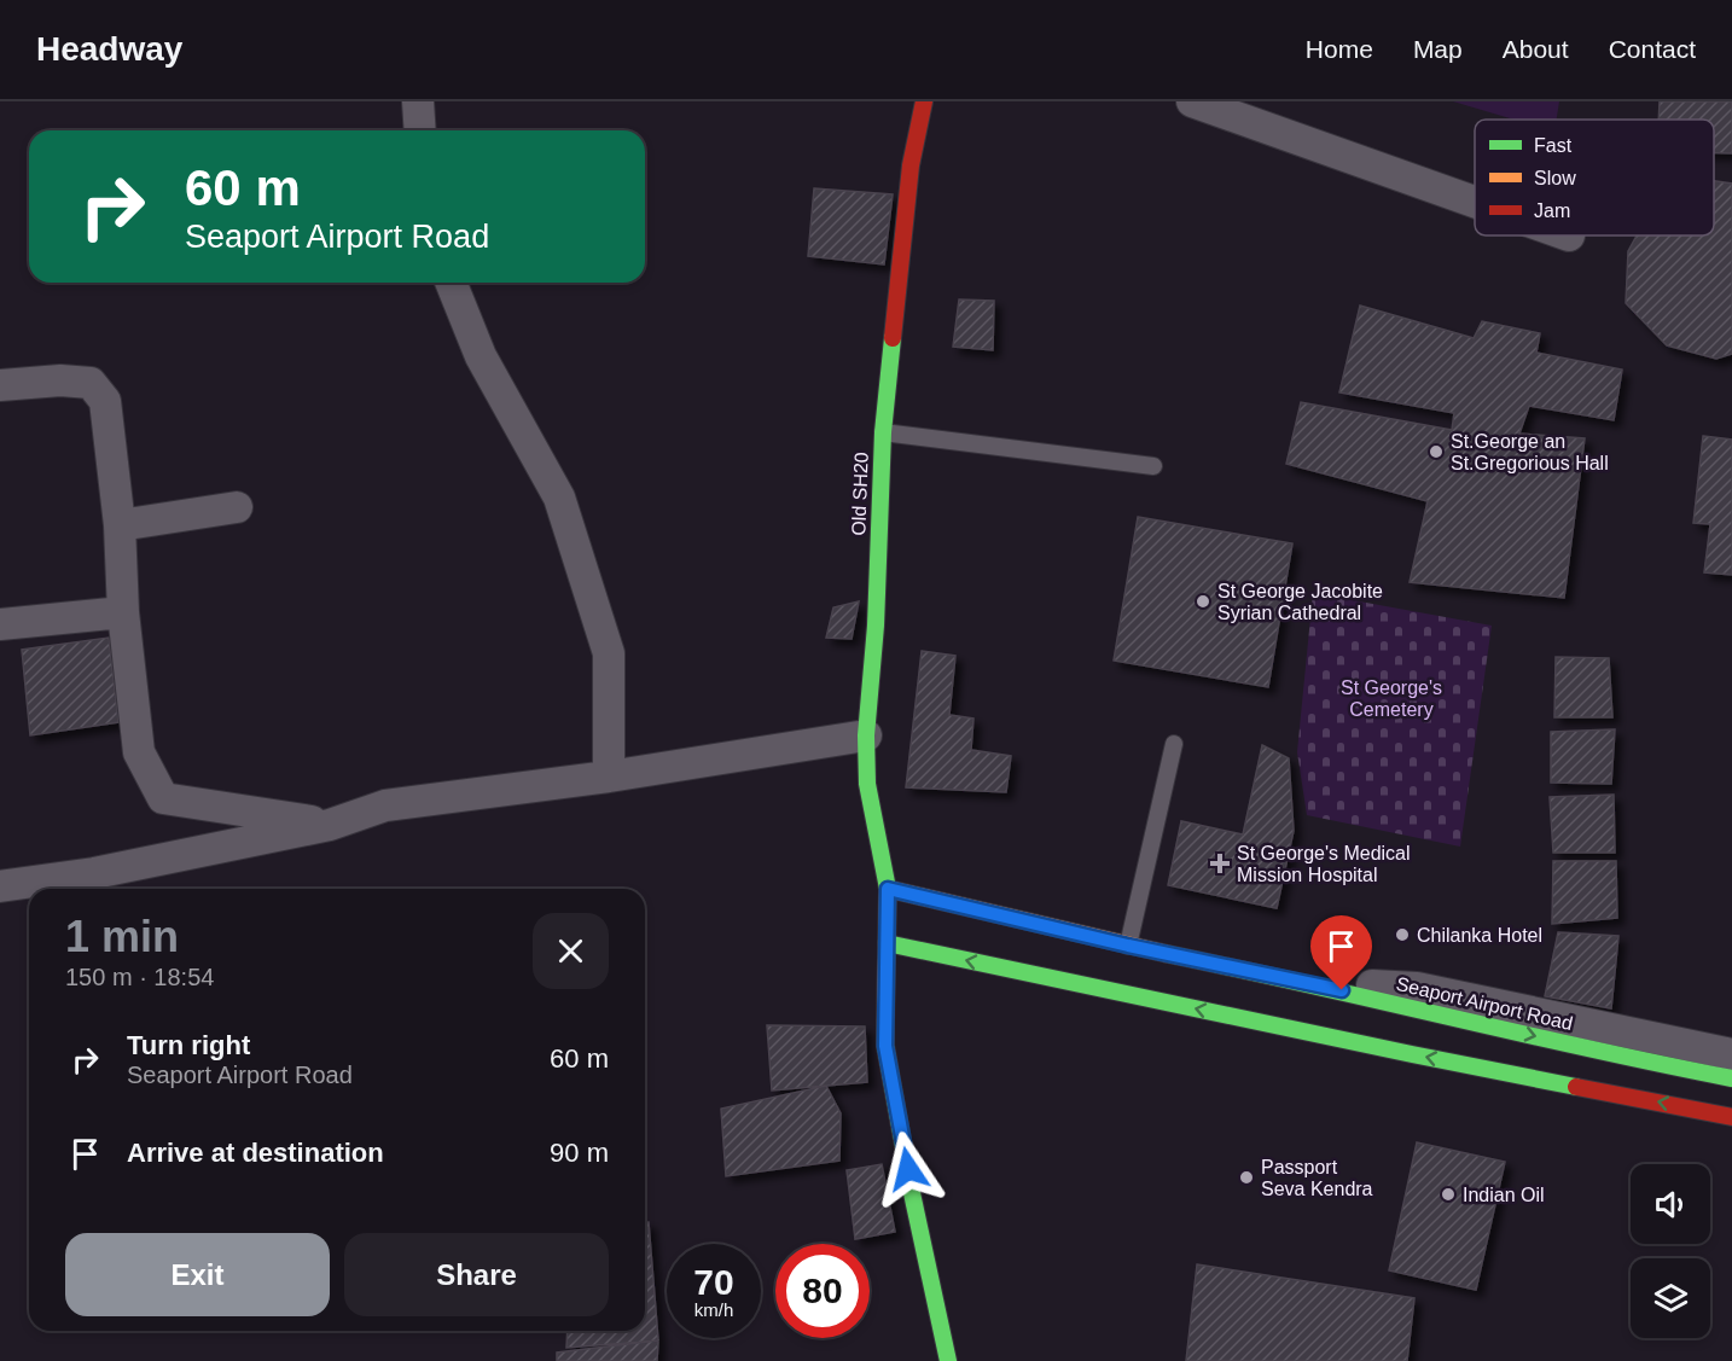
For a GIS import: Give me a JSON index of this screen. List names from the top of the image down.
{
  "streets": {
    "main road": ["Old SH20", "Seaport Airport Road"]
  },
  "crossings": [
    ["Old SH20", "Seaport Airport Road"]
  ],
  "parks": ["St George's Cemetery"],
  "places": {
    "other": [
      "St.George an St.Gregorious Hall",
      "St George Jacobite Syrian Cathedral",
      "Chilanka Hotel",
      "Passport Seva Kendra",
      "Indian Oil"
    ],
    "health": ["St George's Medical Mission Hospital"]
  },
  "legend": ["Fast", "Slow", "Jam"],
  "page": {
    "header": "Headway",
    "nav": [
      "Home",
      "Map",
      "About",
      "Contact"
    ],
    "turn": ["60 m", "Seaport Airport Road"],
    "heading": ["1 min", "150 m · 18:54"],
    "list": [
      {
        "name": "Turn right",
        "note": "Seaport Airport Road",
        "value": "60 m"
      },
      {
        "name": "Arrive at destination",
        "value": "90 m"
      }
    ],
    "buttons": ["Exit", "Share"],
    "speed": "70 km/h",
    "limit": "80"
  }
}
